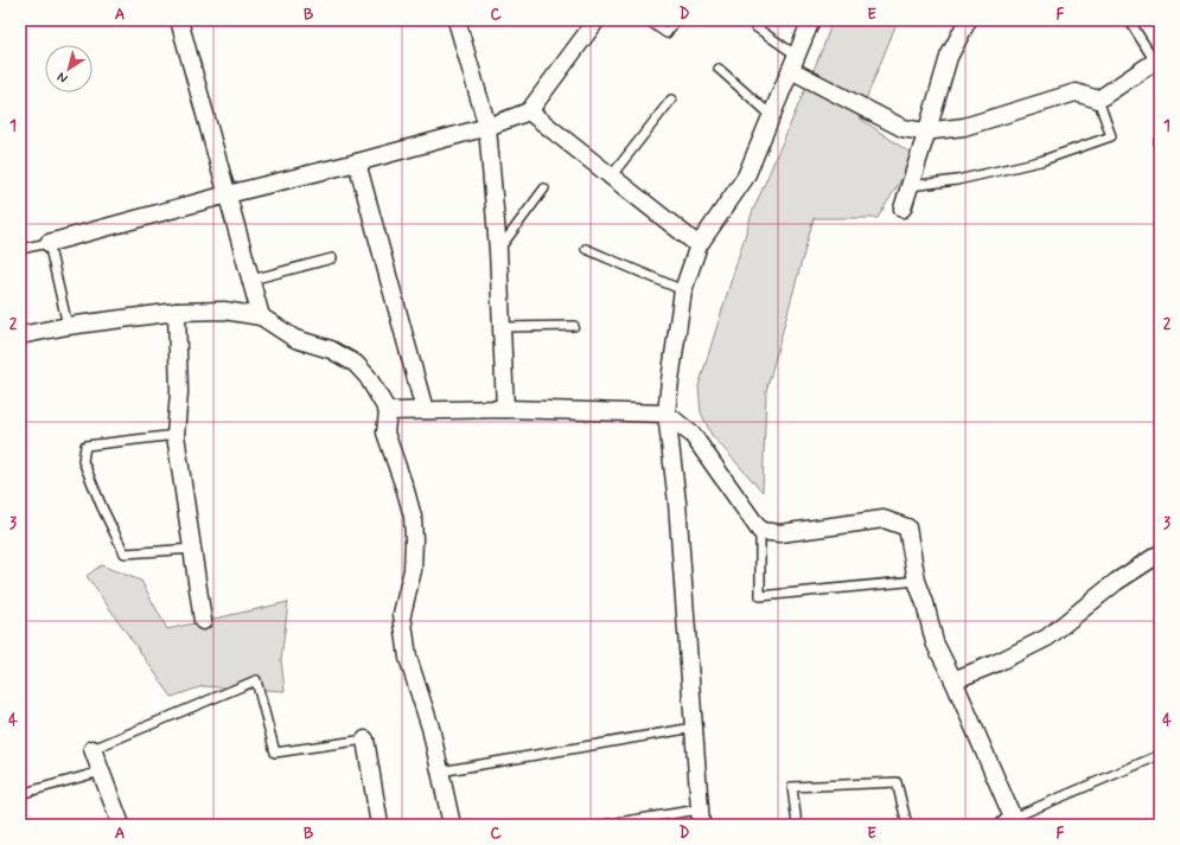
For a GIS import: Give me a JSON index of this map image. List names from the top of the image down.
{
  "north": "bottom left",
  "grid": {
    "columns": [
      "A",
      "B",
      "C",
      "D",
      "E",
      "F"
    ],
    "rows": [
      "1",
      "2",
      "3",
      "4"
    ]
  }
}
